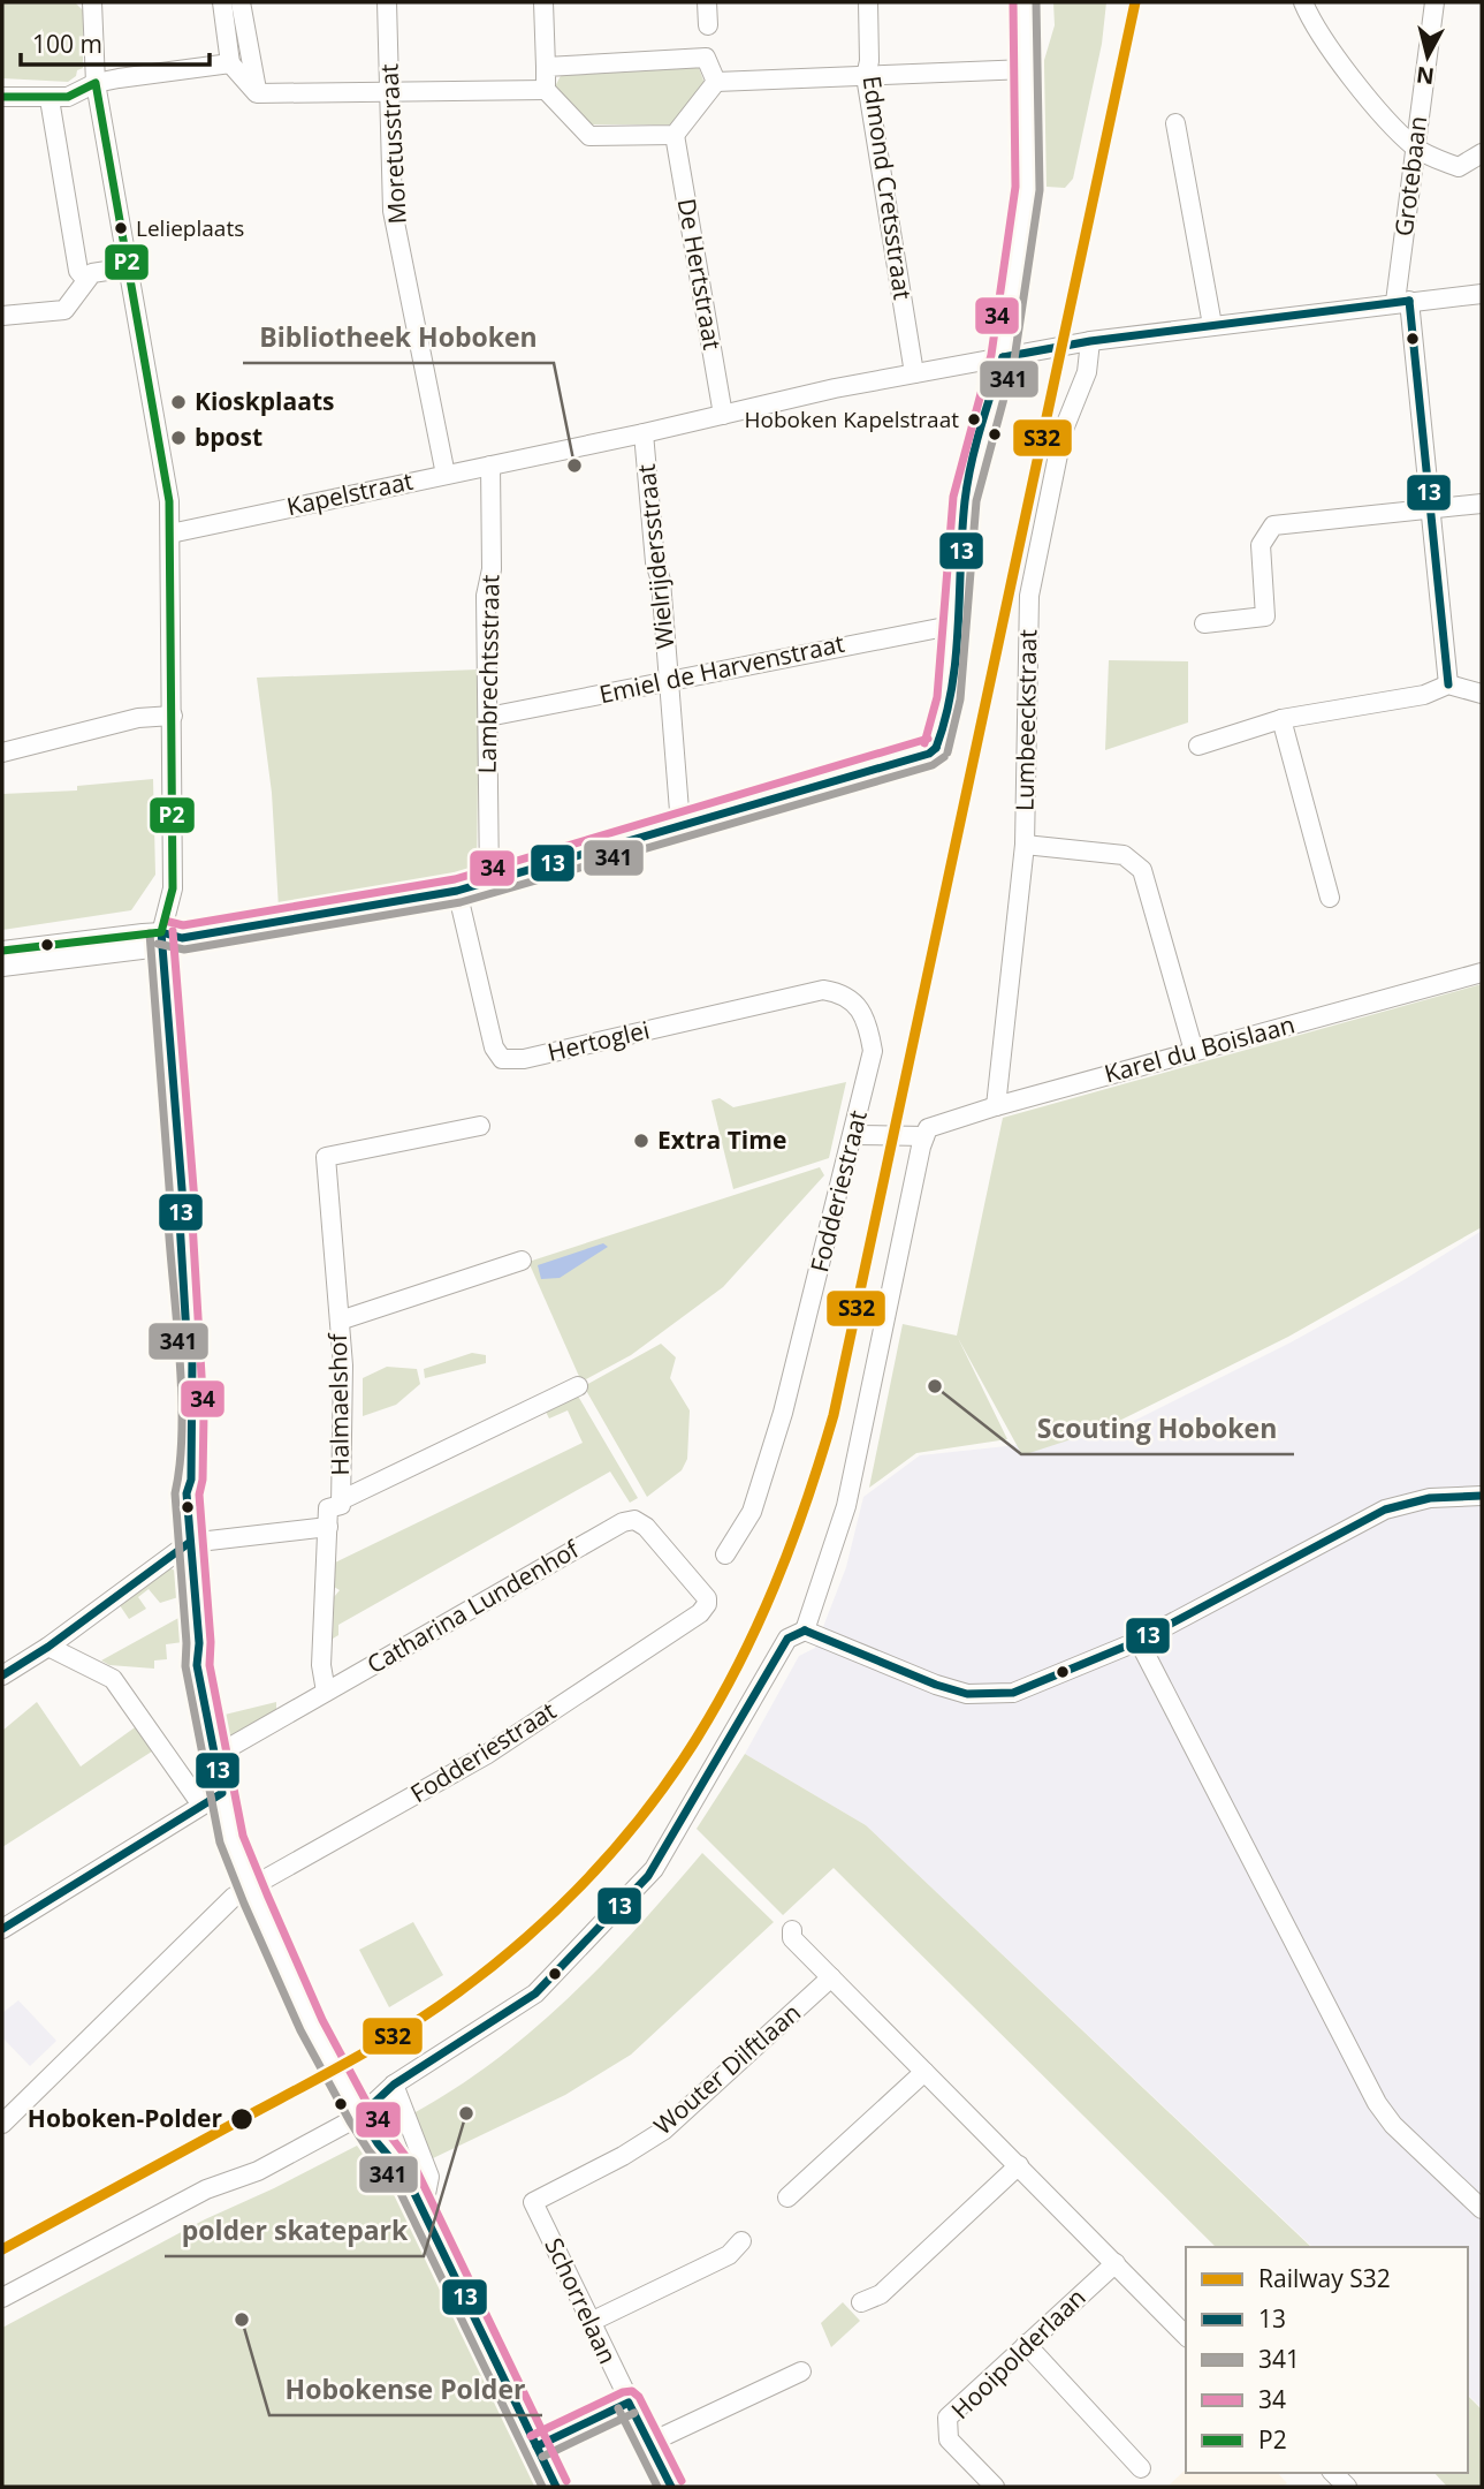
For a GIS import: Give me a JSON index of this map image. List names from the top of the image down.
{
  "streets": {
    "street": [
      "Moretusstraat",
      "Grotebaan",
      "Edmond Cretsstraat",
      "De Hertstraat",
      "Kapelstraat",
      "Wielrijdersstraat",
      "Emiel de Harvenstraat",
      "Lambrechtsstraat",
      "Lumbeeckstraat",
      "Hertoglei",
      "Karel du Boislaan",
      "Fodderiestraat",
      "Halmaelshof",
      "Catharina Lundenhof",
      "Wouter Dilftlaan",
      "Schorrelaan",
      "Hooipolderlaan"
    ]
  },
  "crossings": [
    ["Moretusstraat", "Kapelstraat"],
    ["Grotebaan", "Kapelstraat"],
    ["Edmond Cretsstraat", "Kapelstraat"],
    ["De Hertstraat", "Kapelstraat"],
    ["Kapelstraat", "Wielrijdersstraat"],
    ["Kapelstraat", "Lambrechtsstraat"],
    ["Kapelstraat", "Lumbeeckstraat"],
    ["Wielrijdersstraat", "Emiel de Harvenstraat"],
    ["Emiel de Harvenstraat", "Lambrechtsstraat"],
    ["Lumbeeckstraat", "Karel du Boislaan"],
    ["Hertoglei", "Fodderiestraat"],
    ["Fodderiestraat", "Catharina Lundenhof"],
    ["Halmaelshof", "Catharina Lundenhof"],
    ["Wouter Dilftlaan", "Schorrelaan"]
  ],
  "places": [
    "Lelieplaats",
    "Kioskplaats",
    "Hoboken Kapelstraat",
    "bpost",
    "Bibliotheek Hoboken",
    "Extra Time",
    "Scouting Hoboken",
    "polder skatepark",
    "Hoboken-Polder",
    "Hobokense Polder"
  ],
  "lines": [
    "rail line S32",
    "transit line 341",
    "transit line 34",
    "transit line P2",
    "transit line 13"
  ],
  "legend": [
    "Railway S32",
    "13",
    "341",
    "34",
    "P2"
  ],
  "scale_bar": "100 m",
  "north": "bottom"
}
